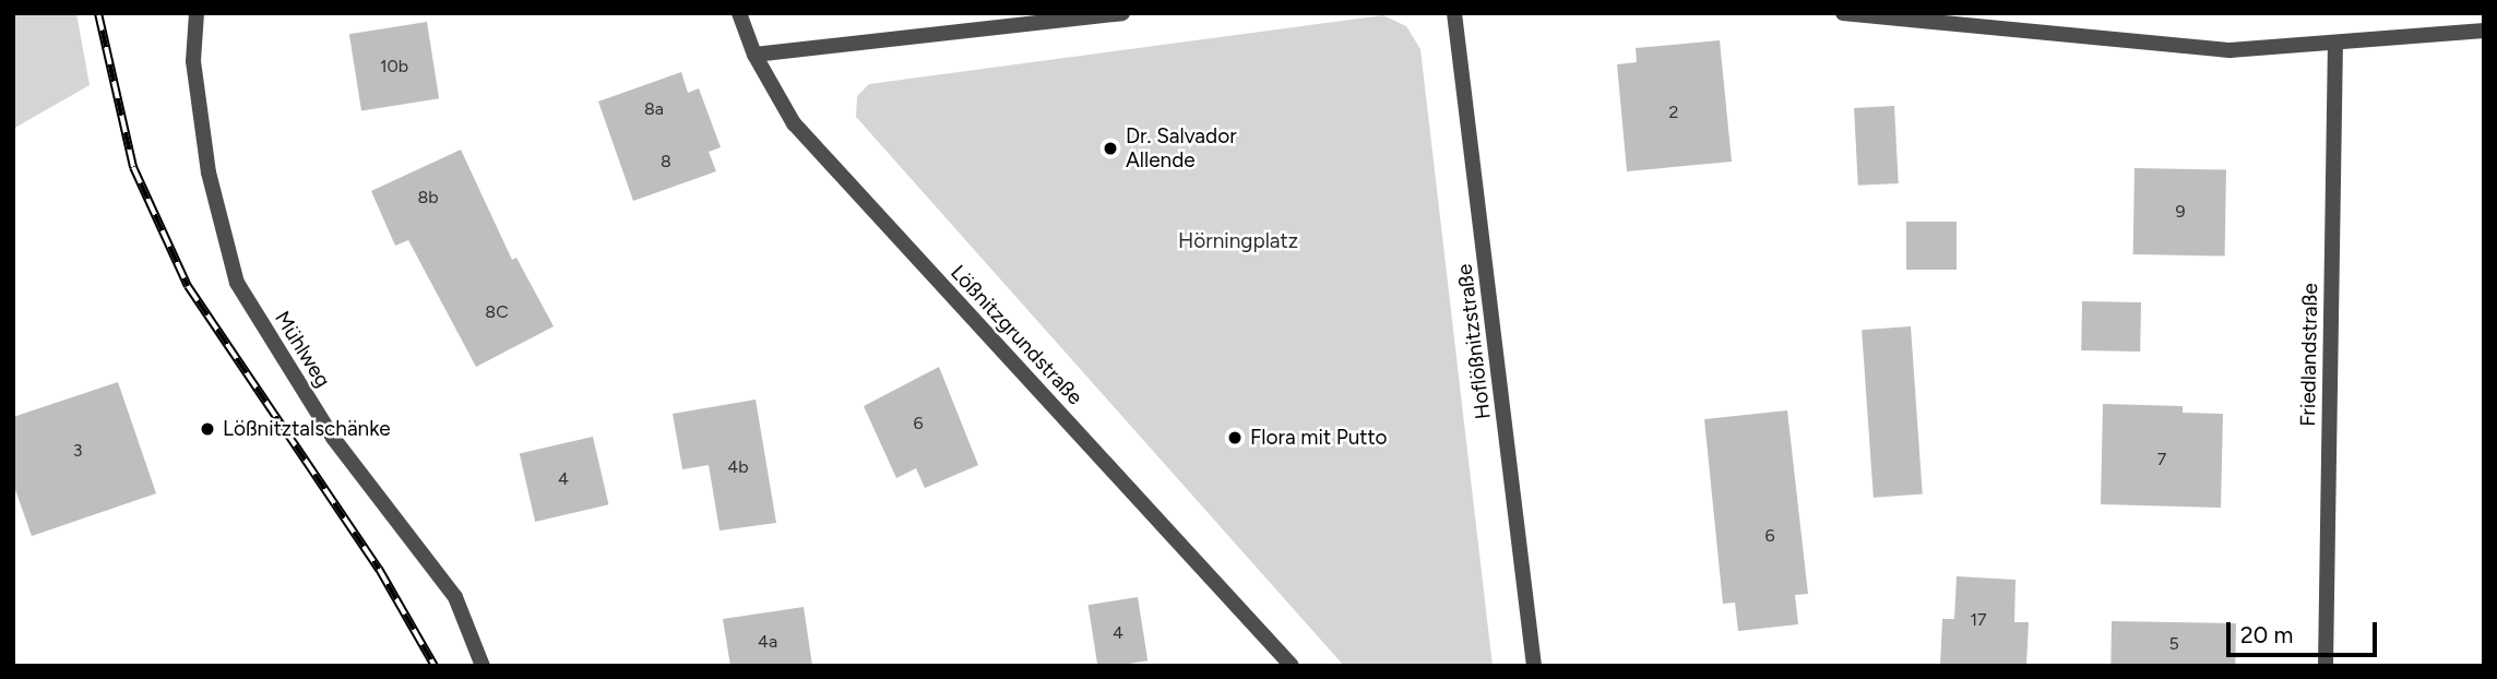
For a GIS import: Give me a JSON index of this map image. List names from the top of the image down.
{
  "streets": {
    "street": [
      "Lößnitzgrundstraße",
      "Hoflößnitzstraße",
      "Mühlweg",
      "Friedlandstraße"
    ]
  },
  "parks": ["Hörningplatz"],
  "places": ["Dr. Salvador Allende", "Lößnitztalschänke", "Flora mit Putto"],
  "house_numbers": [
    "10b",
    "8a",
    "2",
    "8",
    "8b",
    "9",
    "8C",
    "6",
    "3",
    "7",
    "4b",
    "4",
    "6",
    "17",
    "4",
    "4a",
    "5"
  ],
  "scale_bar": "20 m"
}
